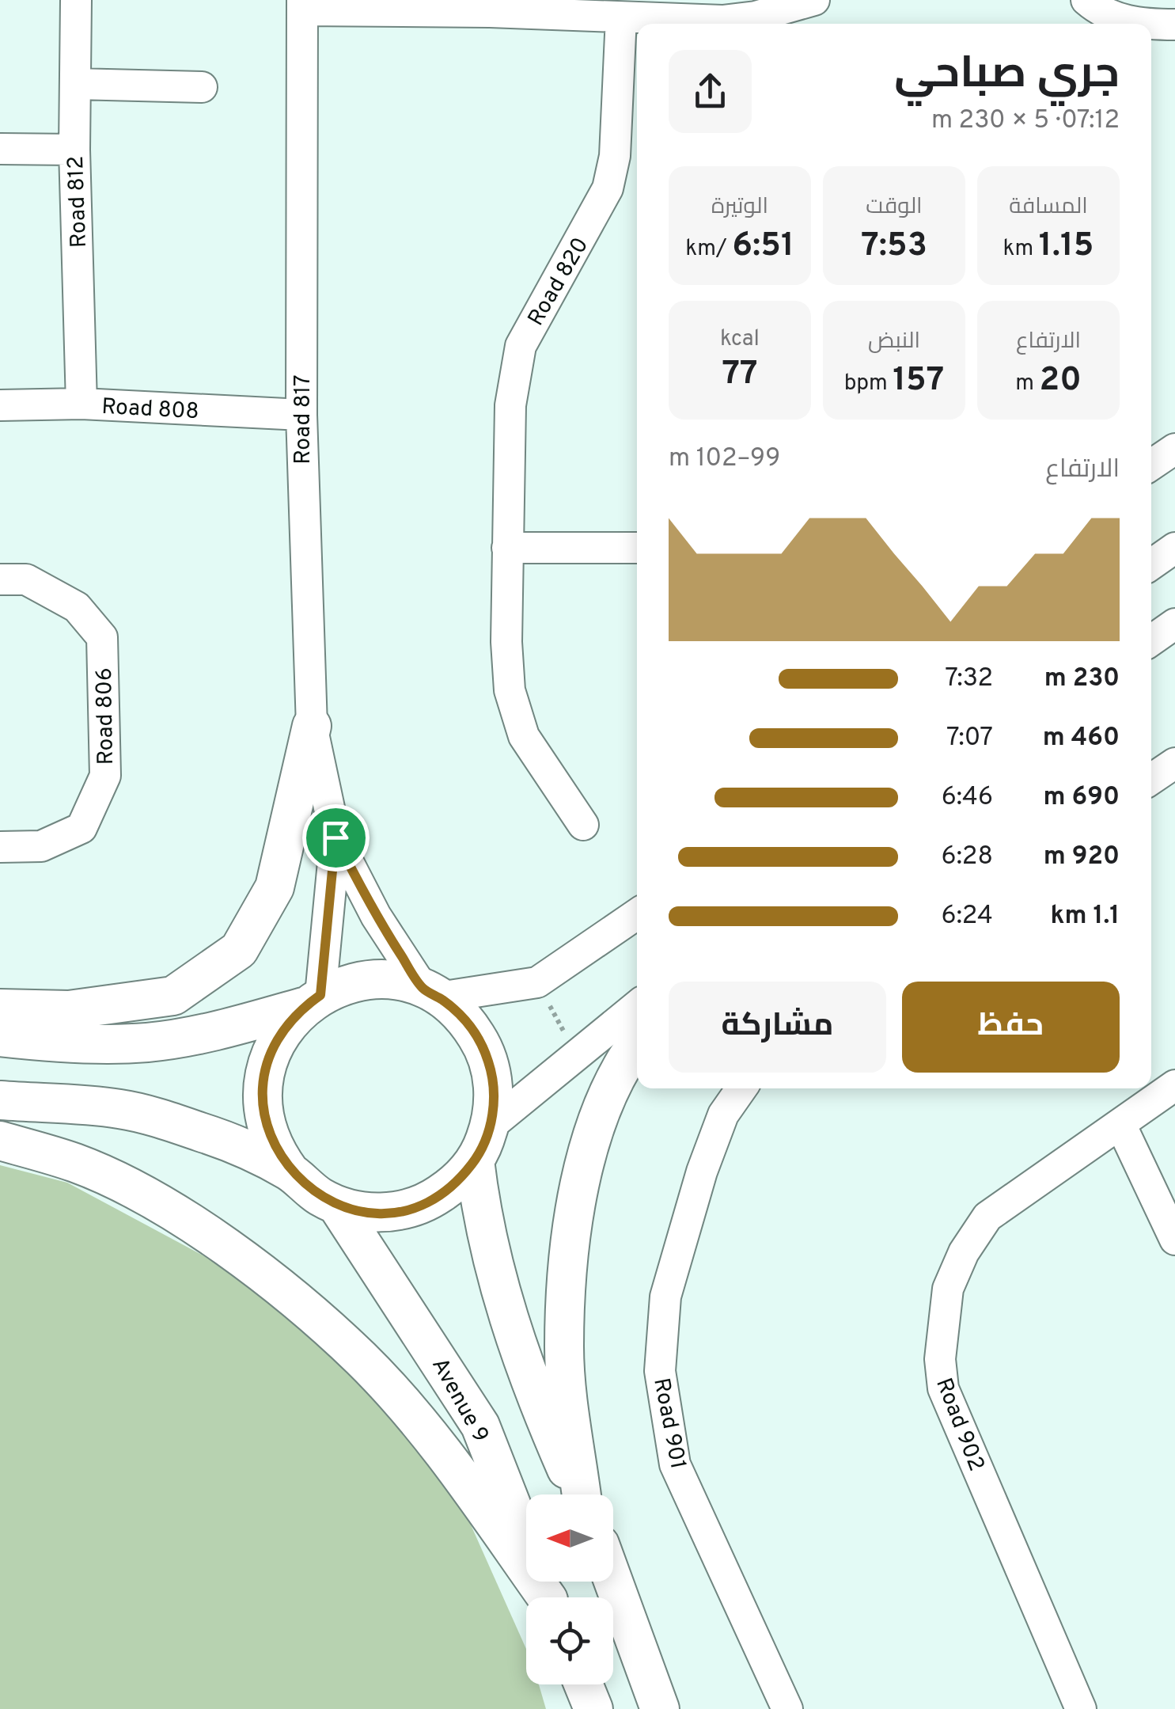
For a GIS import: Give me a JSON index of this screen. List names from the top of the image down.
{
  "streets": {
    "main road": ["Avenue 9"],
    "street": [
      "Road 812",
      "Road 820",
      "Road 808",
      "Road 817",
      "Road 806",
      "Road 901",
      "Road 902"
    ]
  },
  "crossings": [
    ["Road 812", "Road 808"],
    ["Road 808", "Road 817"],
    ["Road 817", "Avenue 9"]
  ],
  "north": "left",
  "page": {
    "heading": ["جري صباحي", "07:12 · 5 × 230 m"],
    "stats": [
      ["المسافة", "1.15 km"],
      ["الوقت", "7:53"],
      ["الوتيرة", "6:51 /km"],
      ["الارتفاع", "20 m"],
      ["النبض", "157 bpm"],
      ["kcal", "77"]
    ],
    "chart": ["الارتفاع", "99–102 m"],
    "list": [
      {
        "name": "230 m",
        "note": "7:32"
      },
      {
        "name": "460 m",
        "note": "7:07"
      },
      {
        "name": "690 m",
        "note": "6:46"
      },
      {
        "name": "920 m",
        "note": "6:28"
      },
      {
        "name": "1.1 km",
        "note": "6:24"
      }
    ],
    "buttons": ["حفظ", "مشاركة"]
  }
}
